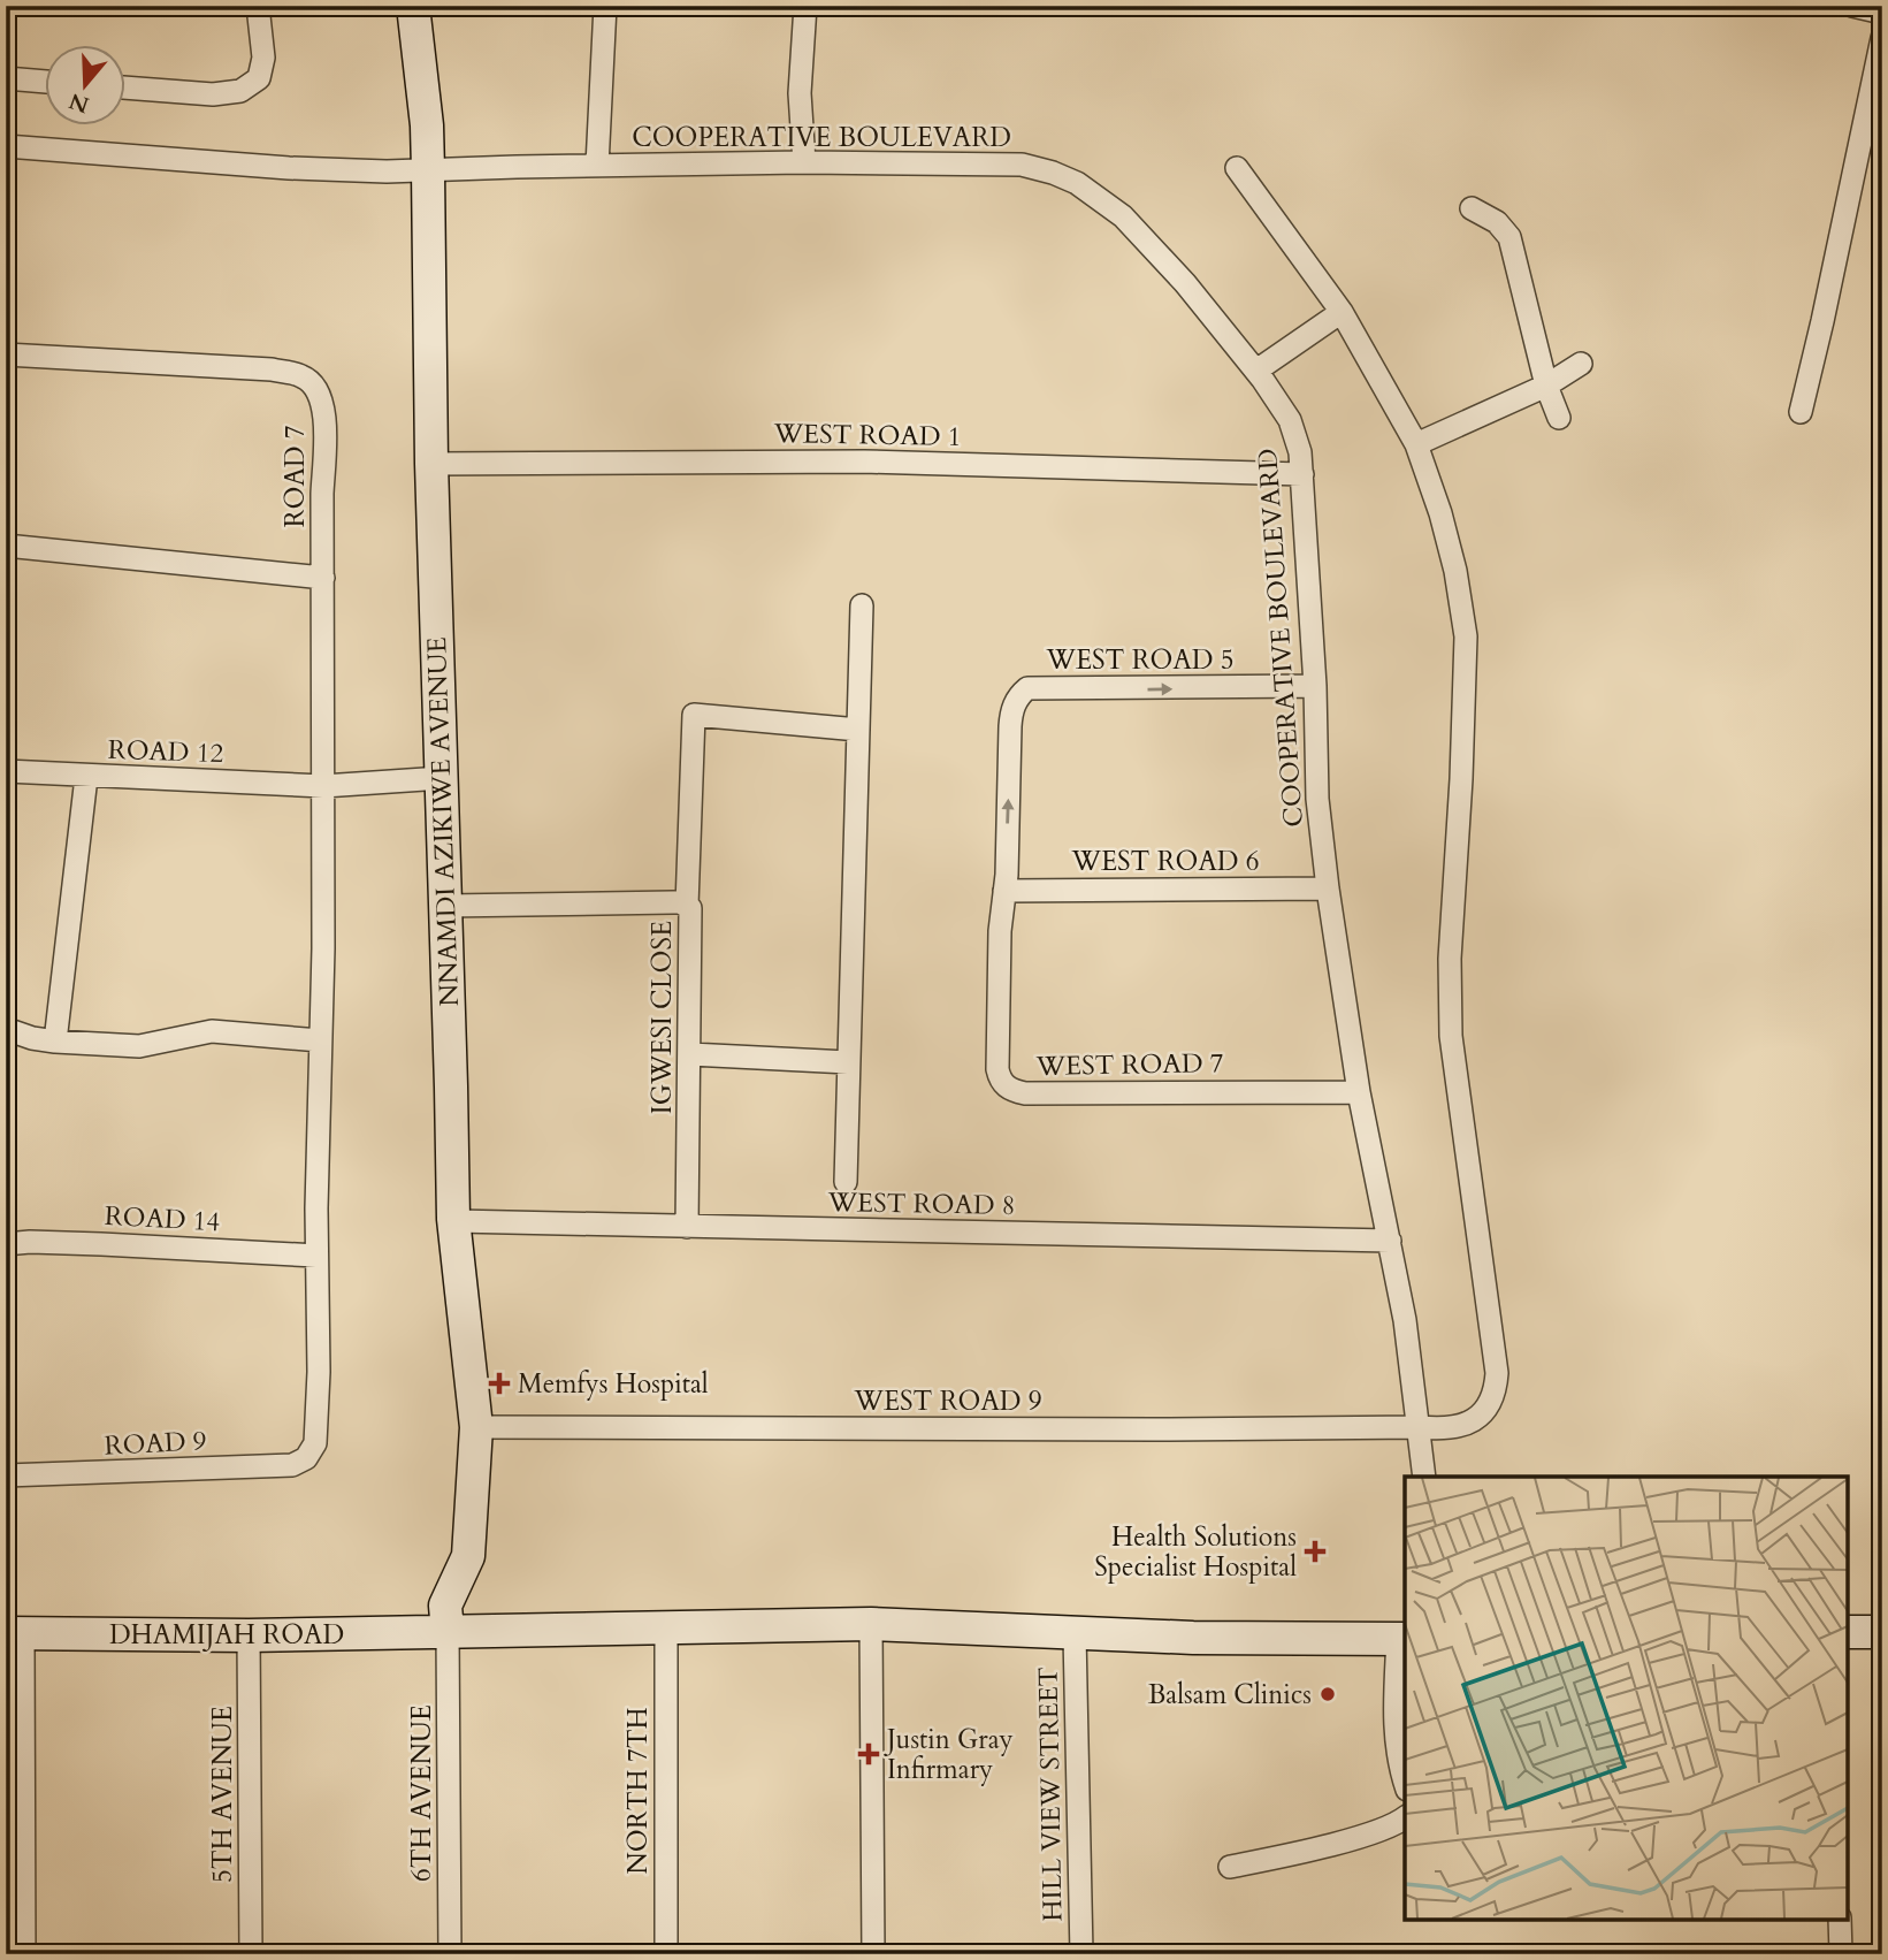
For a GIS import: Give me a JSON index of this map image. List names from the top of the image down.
{
  "streets": {
    "main road": ["NNAMDI AZIKIWE AVENUE", "DHAMIJAH ROAD"],
    "street": [
      "COOPERATIVE BOULEVARD",
      "WEST ROAD 1",
      "ROAD 7",
      "WEST ROAD 5",
      "ROAD 12",
      "WEST ROAD 6",
      "IGWESI CLOSE",
      "WEST ROAD 7",
      "WEST ROAD 8",
      "ROAD 14",
      "WEST ROAD 9",
      "ROAD 9",
      "NORTH 7TH",
      "6TH AVENUE",
      "5TH AVENUE",
      "HILL VIEW STREET"
    ]
  },
  "crossings": [
    ["COOPERATIVE BOULEVARD", "WEST ROAD 1"],
    ["COOPERATIVE BOULEVARD", "WEST ROAD 5"],
    ["COOPERATIVE BOULEVARD", "NNAMDI AZIKIWE AVENUE"],
    ["COOPERATIVE BOULEVARD", "WEST ROAD 6"],
    ["COOPERATIVE BOULEVARD", "WEST ROAD 7"],
    ["COOPERATIVE BOULEVARD", "WEST ROAD 8"],
    ["COOPERATIVE BOULEVARD", "WEST ROAD 9"],
    ["WEST ROAD 1", "NNAMDI AZIKIWE AVENUE"],
    ["ROAD 7", "ROAD 12"],
    ["ROAD 7", "ROAD 14"],
    ["ROAD 7", "ROAD 9"],
    ["WEST ROAD 5", "WEST ROAD 6"],
    ["WEST ROAD 5", "WEST ROAD 7"],
    ["ROAD 12", "NNAMDI AZIKIWE AVENUE"],
    ["NNAMDI AZIKIWE AVENUE", "IGWESI CLOSE"],
    ["NNAMDI AZIKIWE AVENUE", "WEST ROAD 8"],
    ["NNAMDI AZIKIWE AVENUE", "WEST ROAD 9"],
    ["NNAMDI AZIKIWE AVENUE", "DHAMIJAH ROAD"],
    ["NNAMDI AZIKIWE AVENUE", "6TH AVENUE"],
    ["WEST ROAD 6", "WEST ROAD 7"],
    ["IGWESI CLOSE", "WEST ROAD 8"],
    ["DHAMIJAH ROAD", "NORTH 7TH"],
    ["DHAMIJAH ROAD", "6TH AVENUE"],
    ["DHAMIJAH ROAD", "5TH AVENUE"],
    ["DHAMIJAH ROAD", "HILL VIEW STREET"]
  ],
  "places": {
    "health": ["Memfys Hospital", "Health Solutions Specialist Hospital", "Justin Gray Infirmary"],
    "other": ["Balsam Clinics"]
  },
  "north": "bottom"
}
